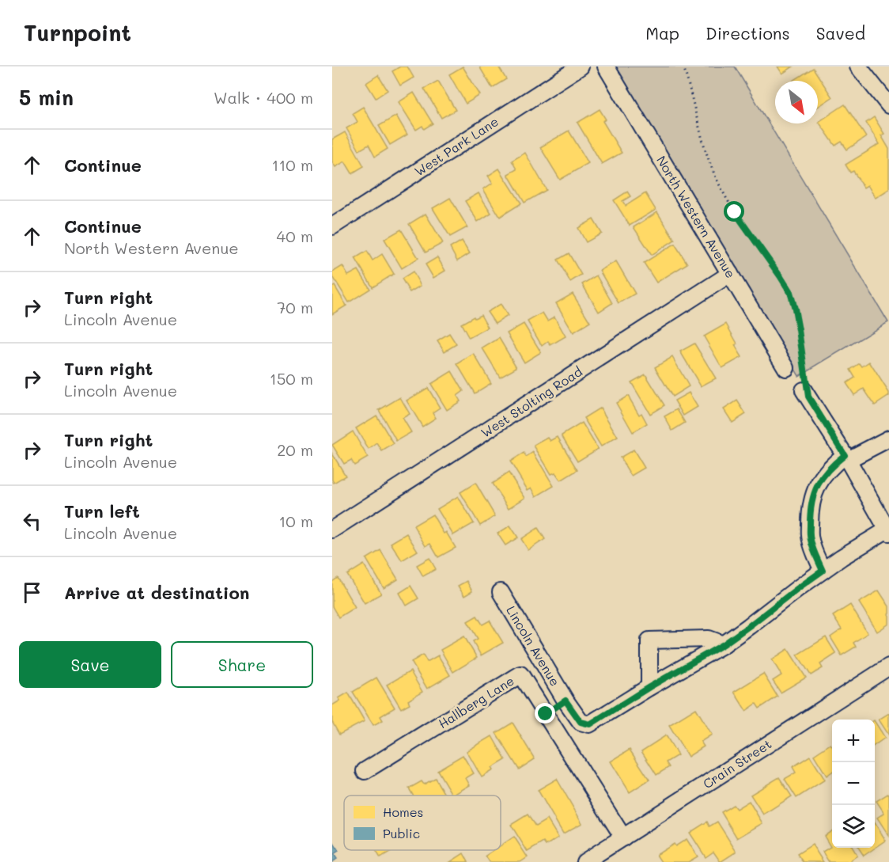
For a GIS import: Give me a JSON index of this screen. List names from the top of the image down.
{
  "streets": {
    "street": [
      "West Park Lane",
      "North Western Avenue",
      "West Stolting Road",
      "Lincoln Avenue",
      "Hallberg Lane",
      "Crain Street"
    ]
  },
  "crossings": [
    ["North Western Avenue", "West Stolting Road"],
    ["Lincoln Avenue", "Hallberg Lane"],
    ["Hallberg Lane", "Crain Street"]
  ],
  "legend": ["Homes", "Public"],
  "north": "bottom right",
  "page": {
    "header": "Turnpoint",
    "nav": ["Map", "Directions", "Saved"],
    "heading": ["5 min", "Walk · 400 m"],
    "list": [
      ["Continue", "110 m"],
      ["Continue", "North Western Avenue", "40 m"],
      ["Turn right", "Lincoln Avenue", "70 m"],
      ["Turn right", "Lincoln Avenue", "150 m"],
      ["Turn right", "Lincoln Avenue", "20 m"],
      ["Turn left", "Lincoln Avenue", "10 m"],
      "Arrive at destination"
    ],
    "buttons": ["Save", "Share"],
    "map_buttons": ["+", "−"]
  }
}
